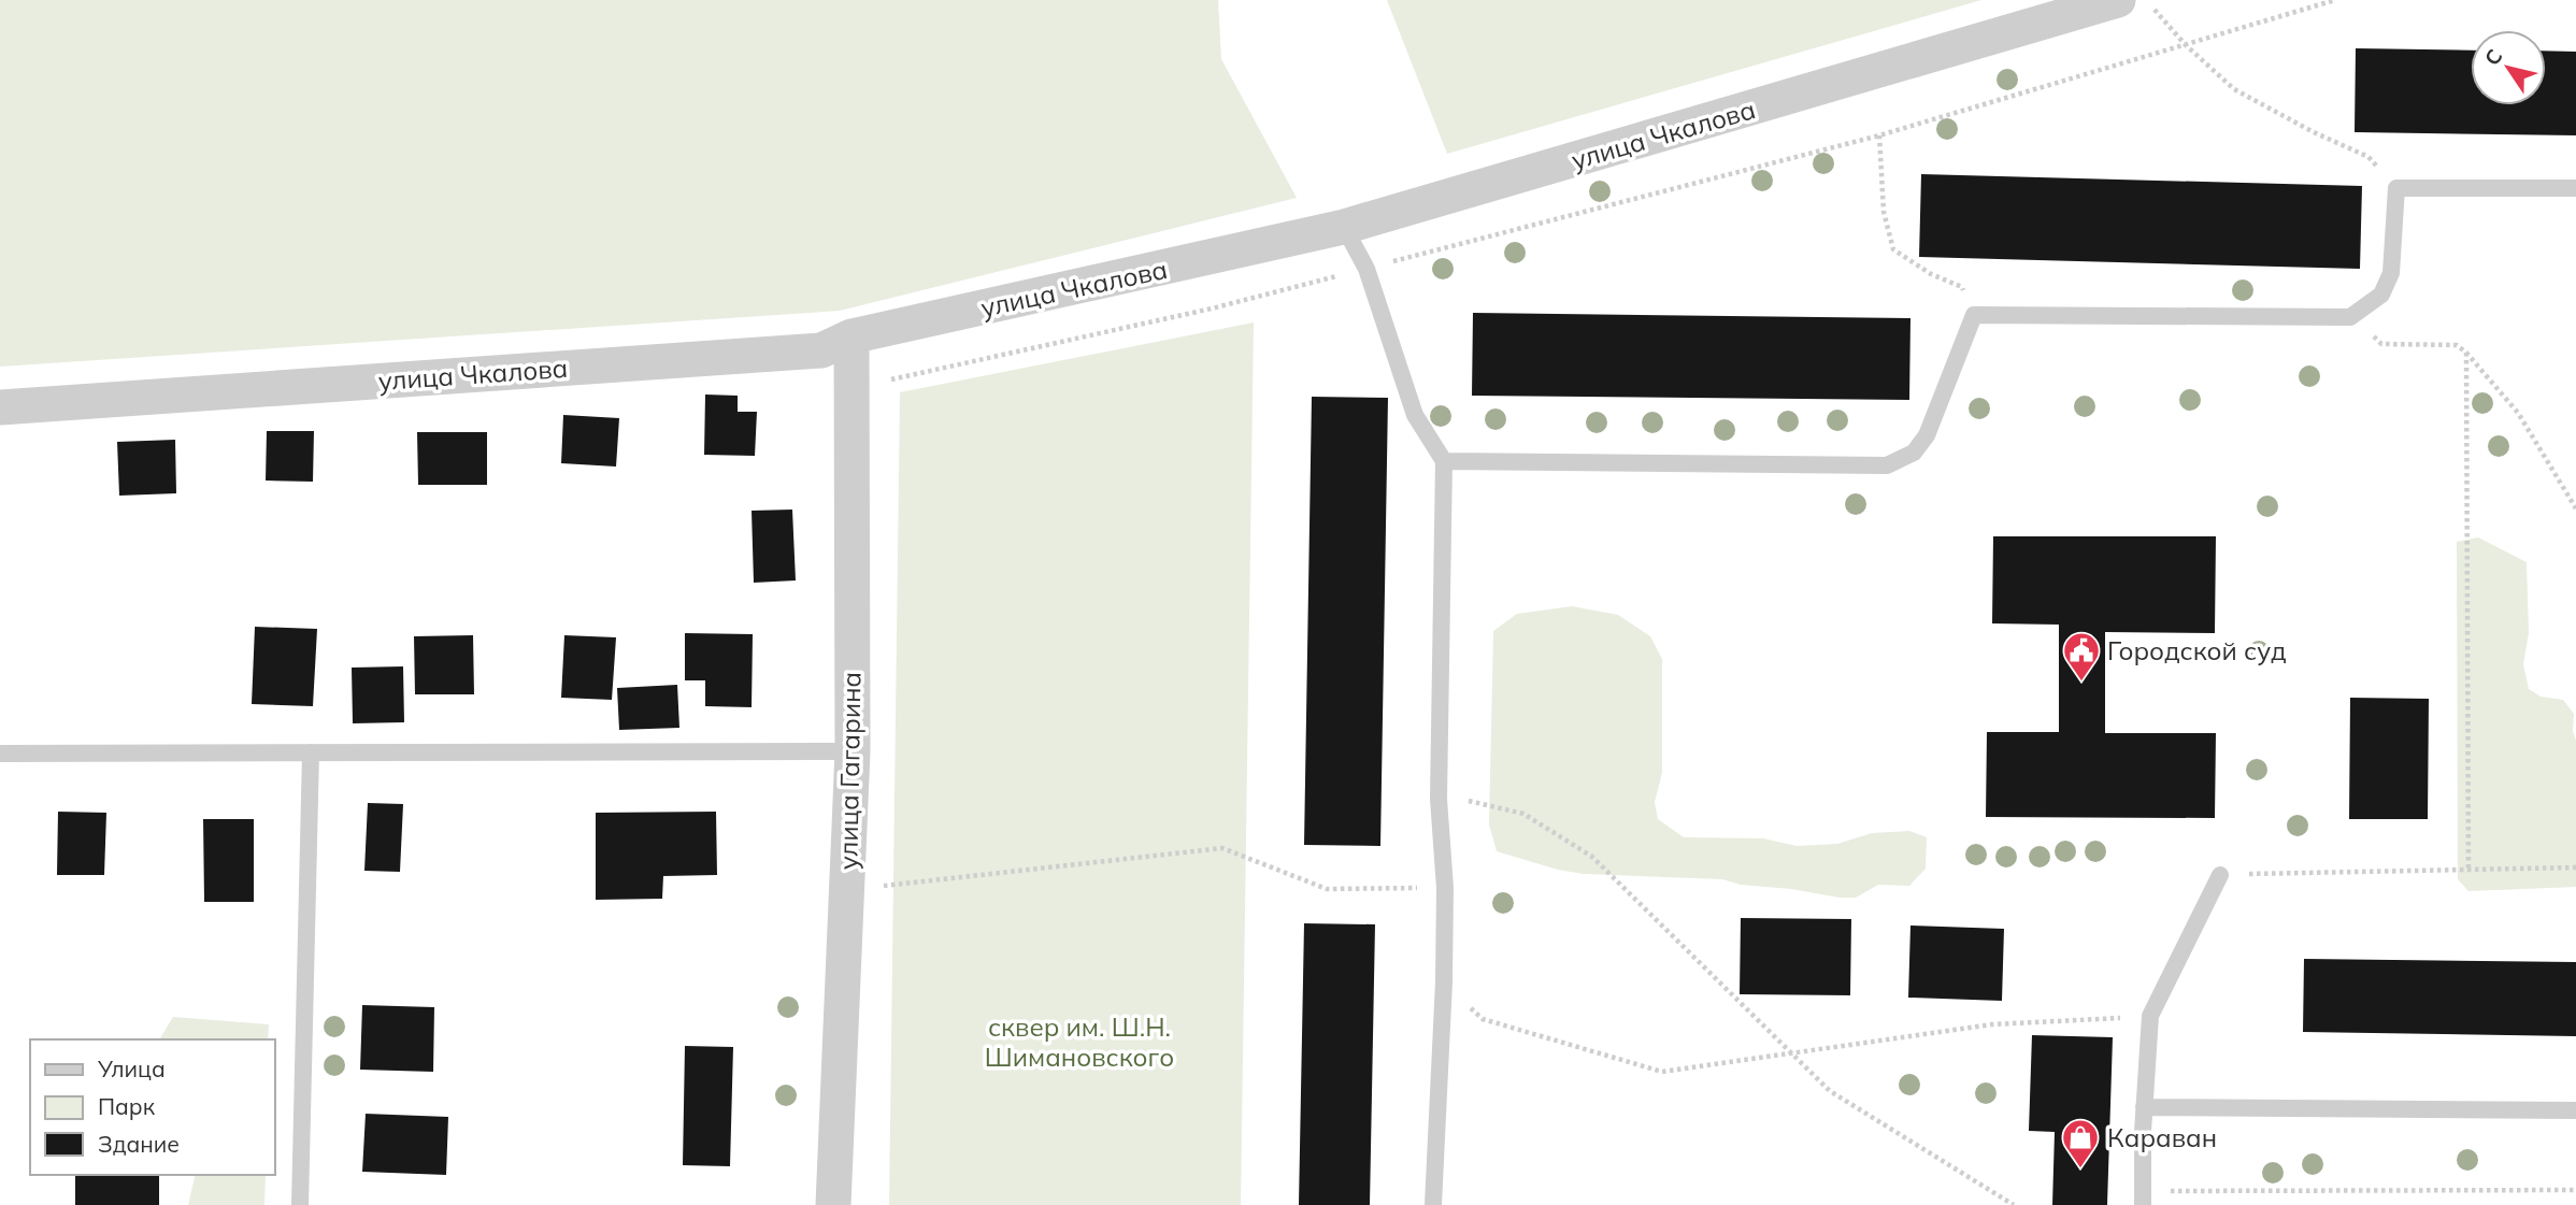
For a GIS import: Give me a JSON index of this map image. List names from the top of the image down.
{
  "streets": {
    "street": ["улица Чкалова", "улица Гагарина"]
  },
  "crossings": [
    ["улица Чкалова", "улица Гагарина"]
  ],
  "parks": ["сквер им. Ш.Н. Шимановского"],
  "places": {
    "public building": ["Городской суд"],
    "shop": ["Караван"]
  },
  "legend": ["Улица", "Парк", "Здание"],
  "north": "top left"
}
